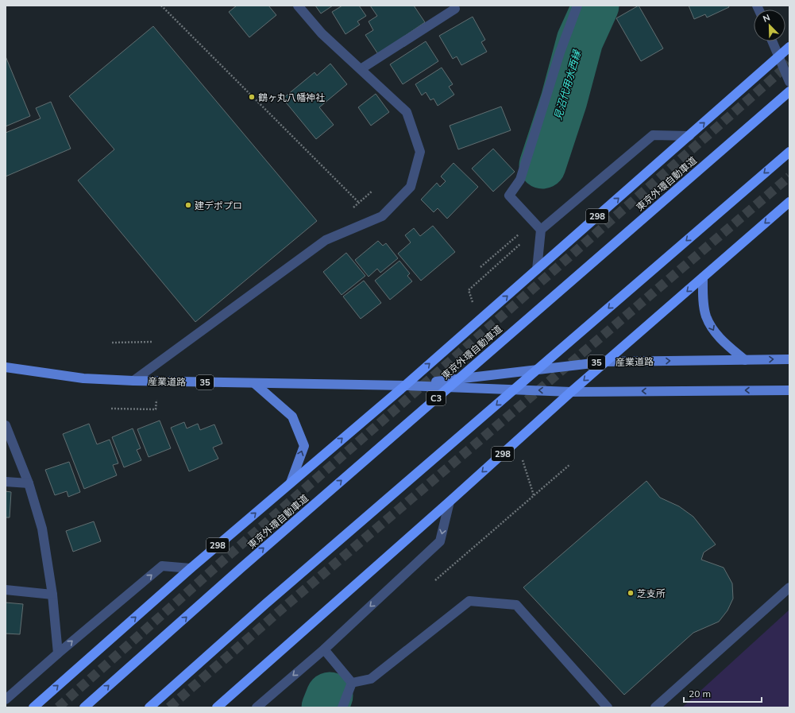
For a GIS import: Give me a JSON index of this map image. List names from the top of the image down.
{
  "streets": {
    "highway": ["東京外環自動車道", "298", "C3"],
    "main road": ["産業道路", "35"]
  },
  "crossings": [
    ["298", "産業道路"]
  ],
  "water": ["見沼代用水西縁"],
  "places": ["鶴ヶ丸八幡神社", "建デポプロ", "芝支所"],
  "scale_bar": "20 m",
  "north": "top left"
}
